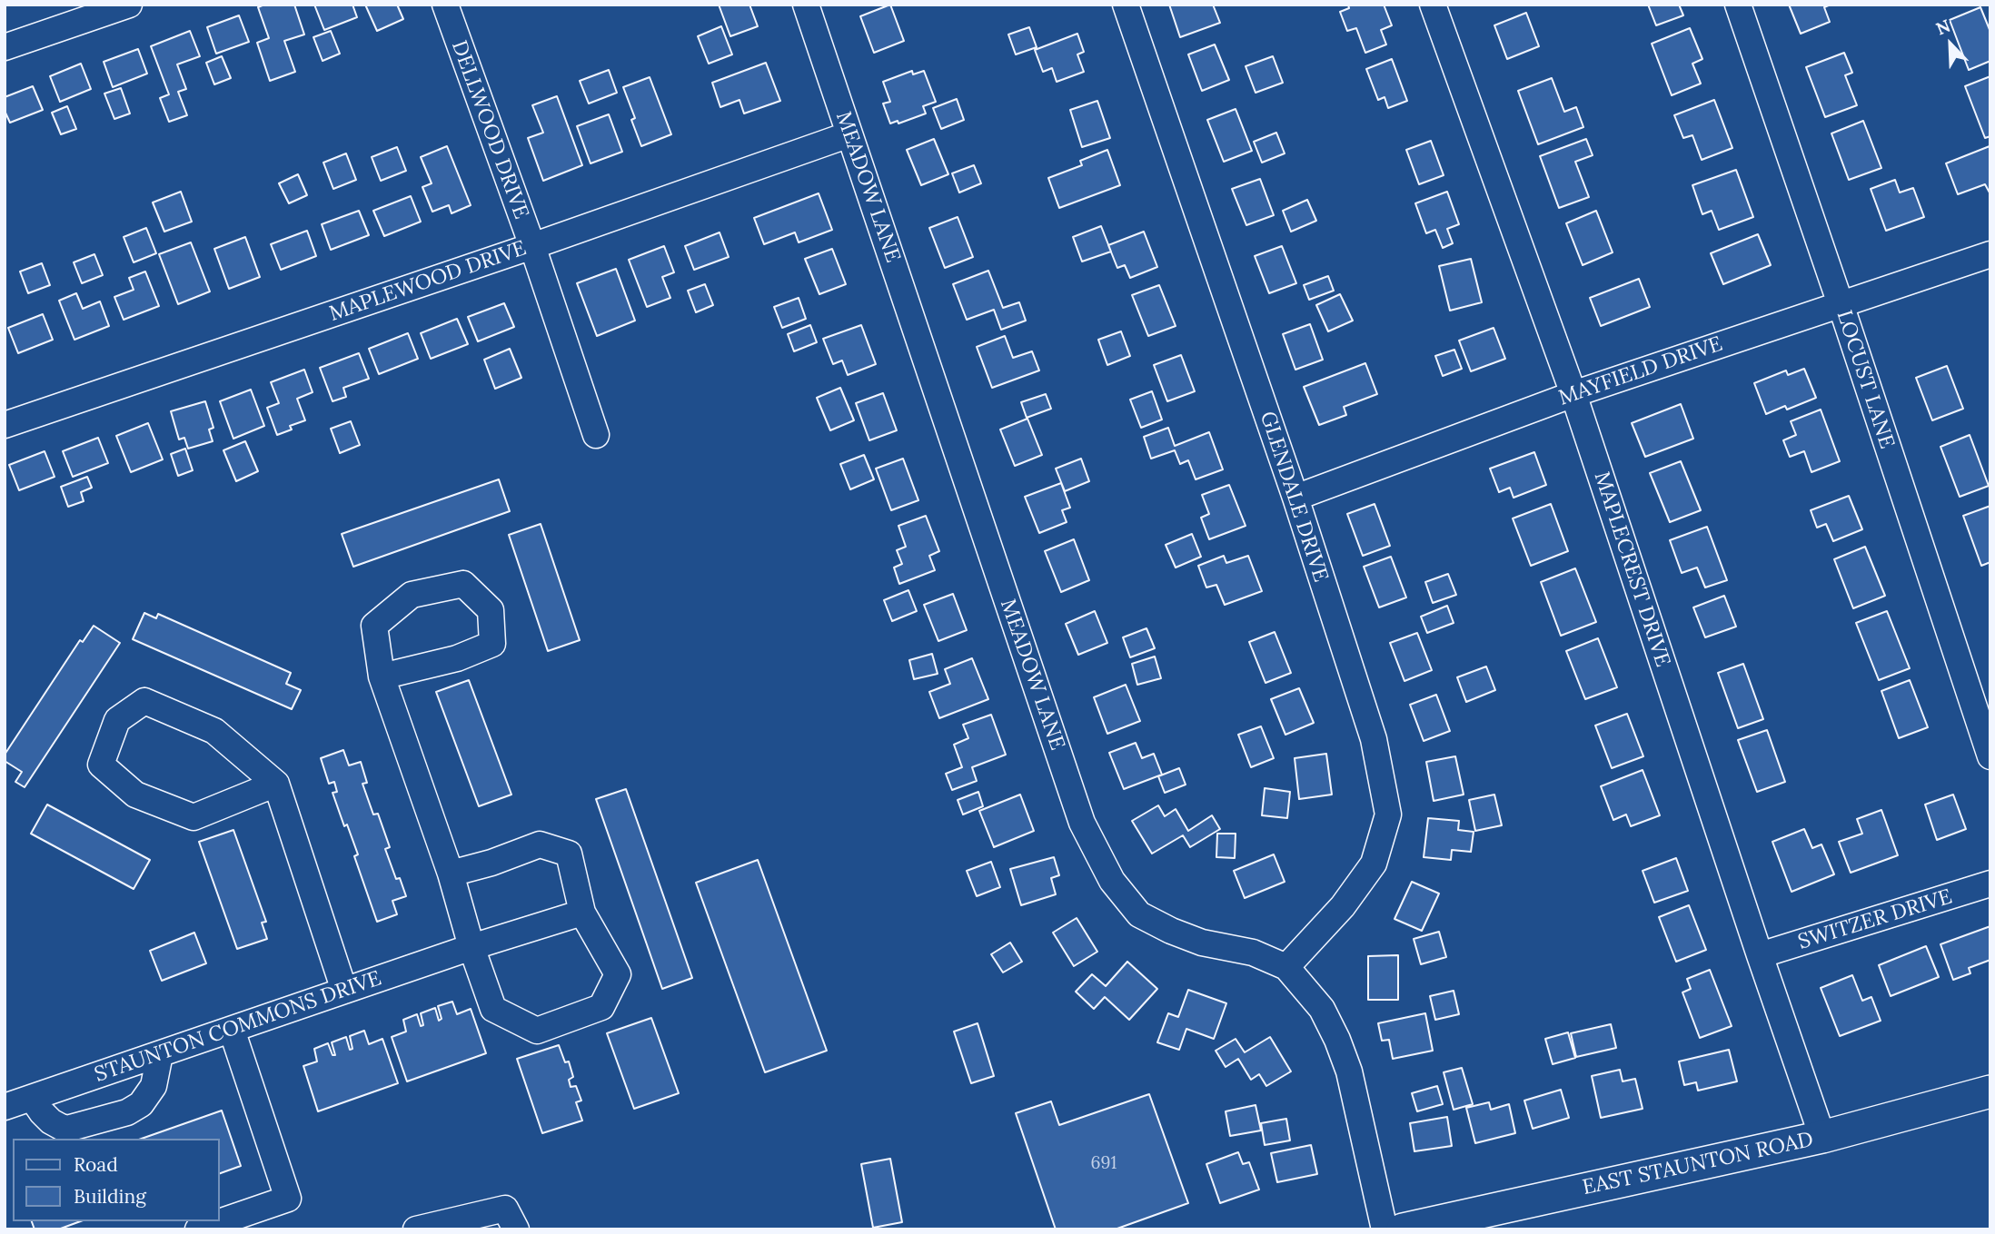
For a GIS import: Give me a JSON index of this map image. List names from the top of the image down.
{
  "streets": {
    "main road": ["EAST STAUNTON ROAD"],
    "street": [
      "DELLWOOD DRIVE",
      "MEADOW LANE",
      "MAPLEWOOD DRIVE",
      "MAYFIELD DRIVE",
      "LOCUST LANE",
      "GLENDALE DRIVE",
      "MAPLECREST DRIVE",
      "SWITZER DRIVE",
      "STAUNTON COMMONS DRIVE"
    ]
  },
  "crossings": [
    ["DELLWOOD DRIVE", "MAPLEWOOD DRIVE"],
    ["MEADOW LANE", "MAPLEWOOD DRIVE"],
    ["MEADOW LANE", "GLENDALE DRIVE"],
    ["MAYFIELD DRIVE", "LOCUST LANE"],
    ["MAYFIELD DRIVE", "GLENDALE DRIVE"],
    ["MAYFIELD DRIVE", "MAPLECREST DRIVE"],
    ["MAPLECREST DRIVE", "SWITZER DRIVE"],
    ["MAPLECREST DRIVE", "EAST STAUNTON ROAD"]
  ],
  "house_numbers": ["691"],
  "legend": ["Road", "Building"],
  "north": "top left"
}
